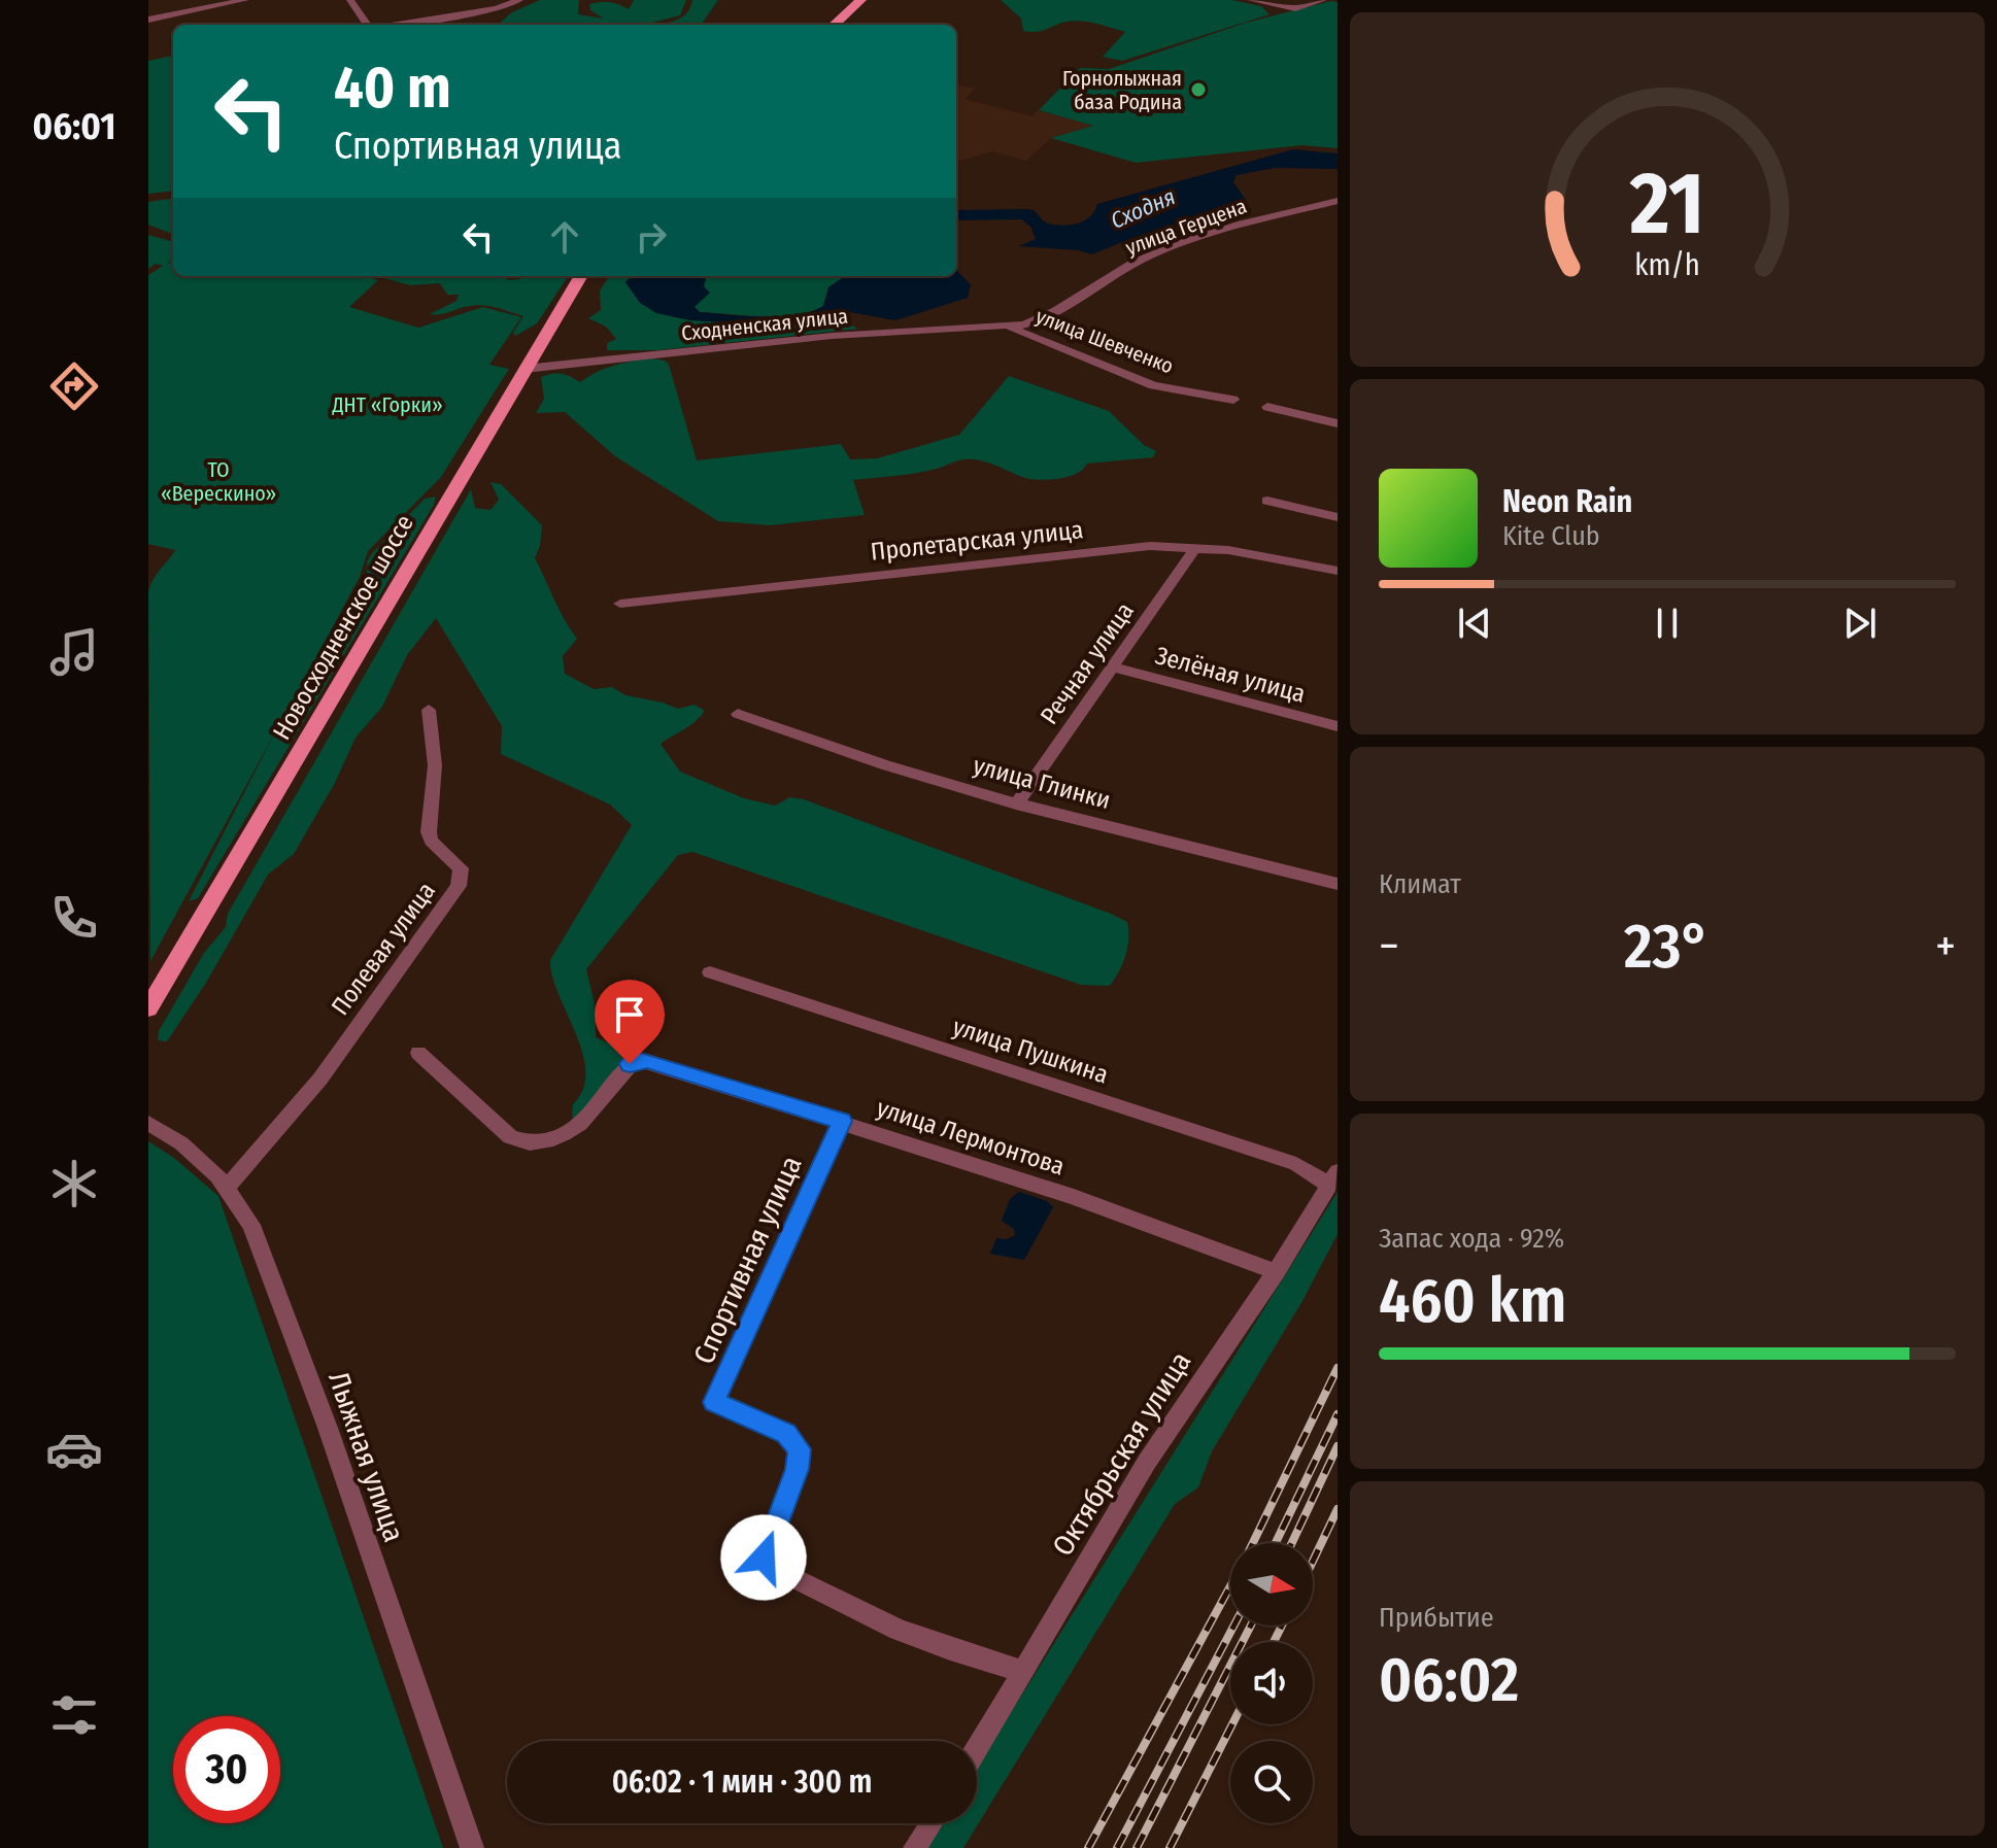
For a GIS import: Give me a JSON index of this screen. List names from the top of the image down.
{
  "streets": {
    "main road": ["Новосходненское шоссе"],
    "street": [
      "улица Герцена",
      "Сходненская улица",
      "улица Шевченко",
      "Пролетарская улица",
      "Речная улица",
      "Зелёная улица",
      "улица Глинки",
      "Полевая улица",
      "улица Пушкина",
      "улица Лермонтова",
      "Спортивная улица",
      "Октябрьская улица",
      "Лыжная улица"
    ]
  },
  "crossings": [
    ["улица Герцена", "Сходненская улица"],
    ["улица Герцена", "улица Шевченко"],
    ["Сходненская улица", "улица Шевченко"],
    ["Сходненская улица", "Новосходненское шоссе"],
    ["Пролетарская улица", "Речная улица"],
    ["Речная улица", "Зелёная улица"],
    ["Речная улица", "улица Глинки"],
    ["Полевая улица", "Лыжная улица"],
    ["улица Пушкина", "Октябрьская улица"],
    ["улица Лермонтова", "Спортивная улица"],
    ["улица Лермонтова", "Октябрьская улица"],
    ["Спортивная улица", "Октябрьская улица"]
  ],
  "water": ["Сходня"],
  "parks": ["ДНТ «Горки»", "ТО «Верескино»"],
  "places": ["Горнолыжная база Родина"],
  "north": "right",
  "page": {
    "tabs": "06:01",
    "turn": ["40 m", "Спортивная улица"],
    "song": ["Neon Rain", "Kite Club"],
    "tile": [
      "Климат",
      ["Запас хода · 92%", "460 km"],
      ["Прибытие", "06:02"]
    ],
    "heat": ["−", "23°", "+"],
    "limit": "30",
    "trip": "06:02 · 1 мин · 300 m",
    "gauge": ["21", "km/h"]
  }
}
